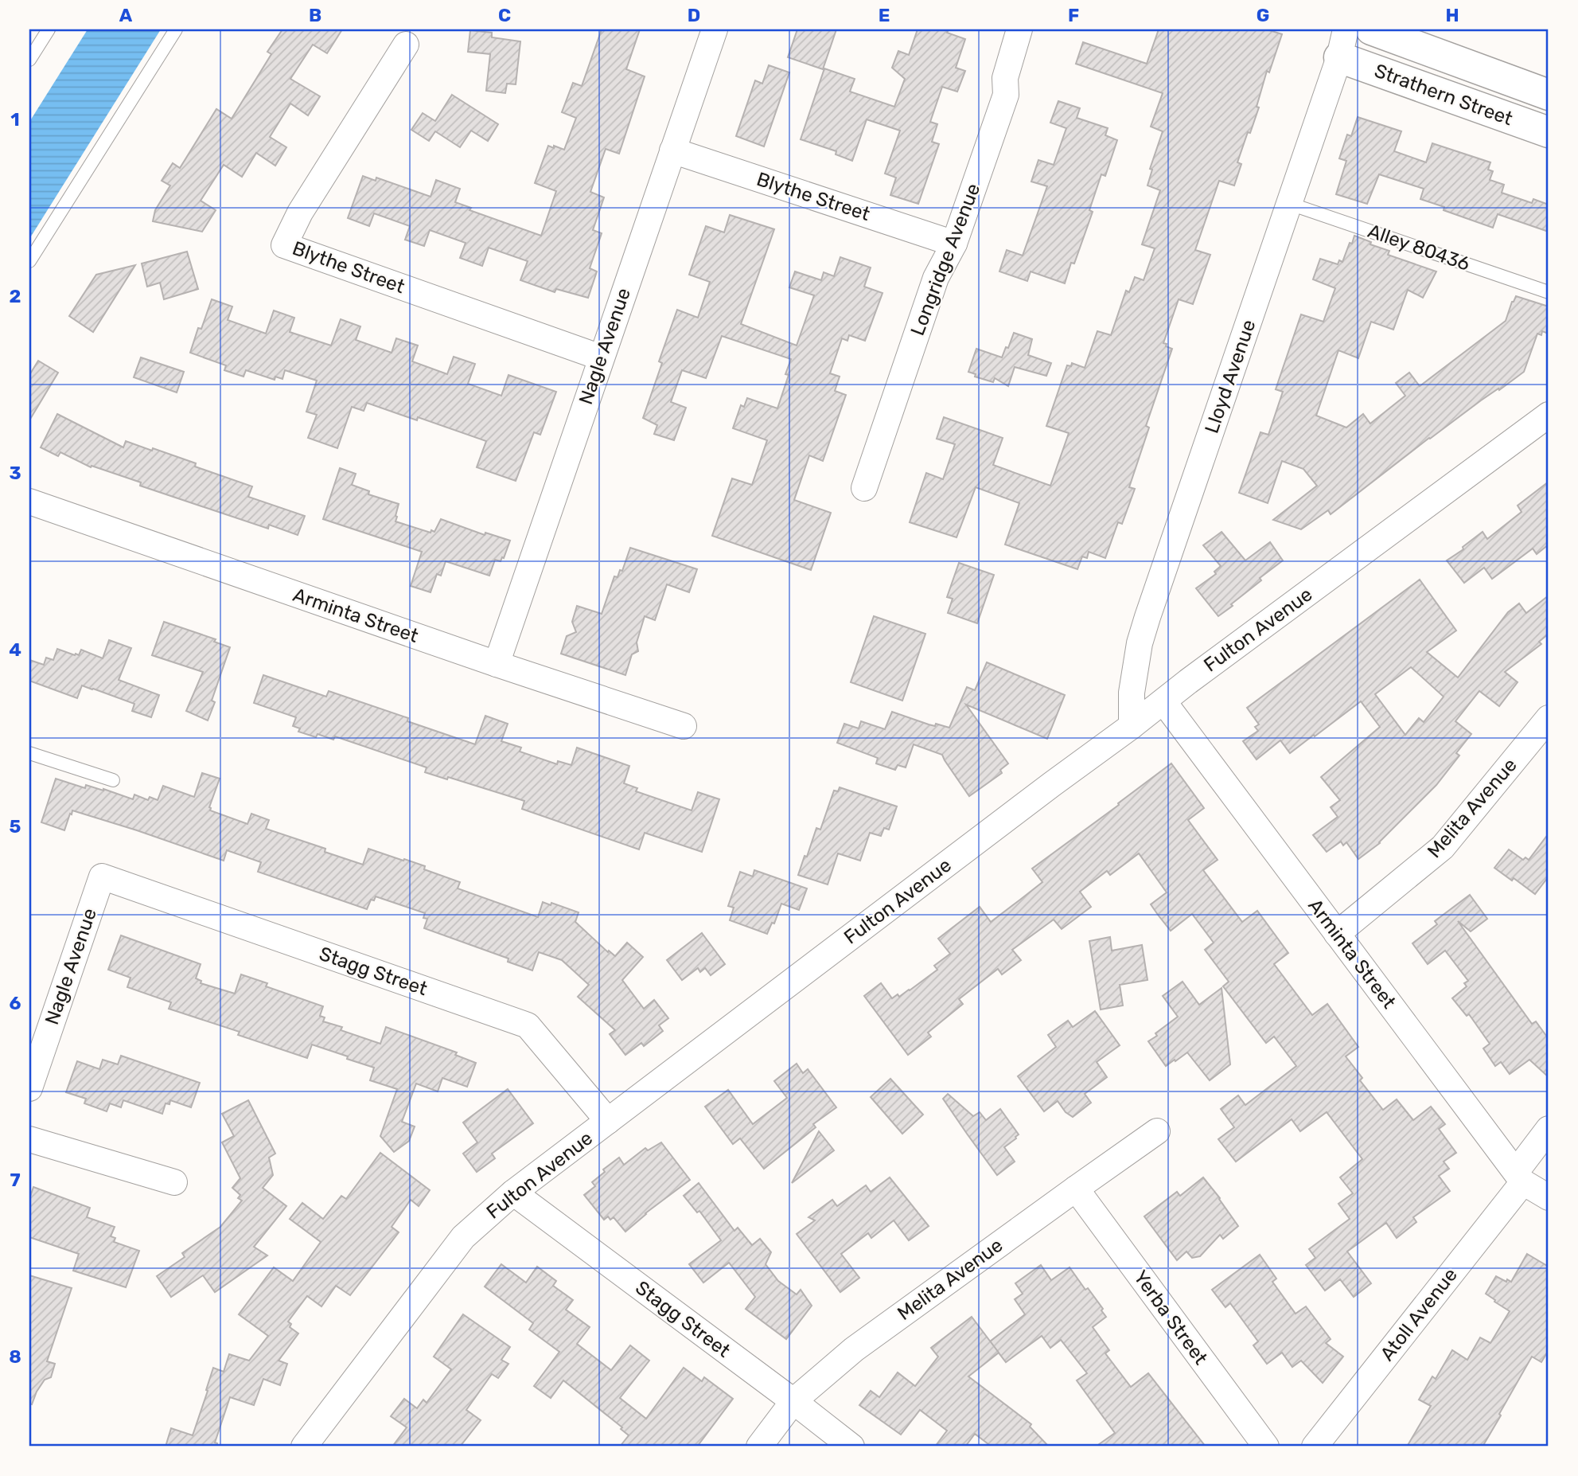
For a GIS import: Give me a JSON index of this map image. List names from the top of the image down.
{
  "streets": {
    "street": [
      "Strathern Street",
      "Blythe Street",
      "Longridge Avenue",
      "Nagle Avenue",
      "Lloyd Avenue",
      "Arminta Street",
      "Fulton Avenue",
      "Melita Avenue",
      "Stagg Street",
      "Atoll Avenue",
      "Yerba Street"
    ],
    "lane": ["Alley 80436"]
  },
  "crossings": [
    ["Strathern Street", "Lloyd Avenue"],
    ["Blythe Street", "Longridge Avenue"],
    ["Blythe Street", "Nagle Avenue"],
    ["Alley 80436", "Lloyd Avenue"],
    ["Nagle Avenue", "Arminta Street"],
    ["Nagle Avenue", "Stagg Street"],
    ["Lloyd Avenue", "Fulton Avenue"],
    ["Arminta Street", "Fulton Avenue"],
    ["Arminta Street", "Melita Avenue"],
    ["Arminta Street", "Atoll Avenue"],
    ["Fulton Avenue", "Stagg Street"],
    ["Melita Avenue", "Stagg Street"],
    ["Melita Avenue", "Yerba Street"]
  ],
  "grid": {
    "columns": [
      "A",
      "B",
      "C",
      "D",
      "E",
      "F",
      "G",
      "H"
    ],
    "rows": [
      "1",
      "2",
      "3",
      "4",
      "5",
      "6",
      "7",
      "8"
    ]
  }
}
